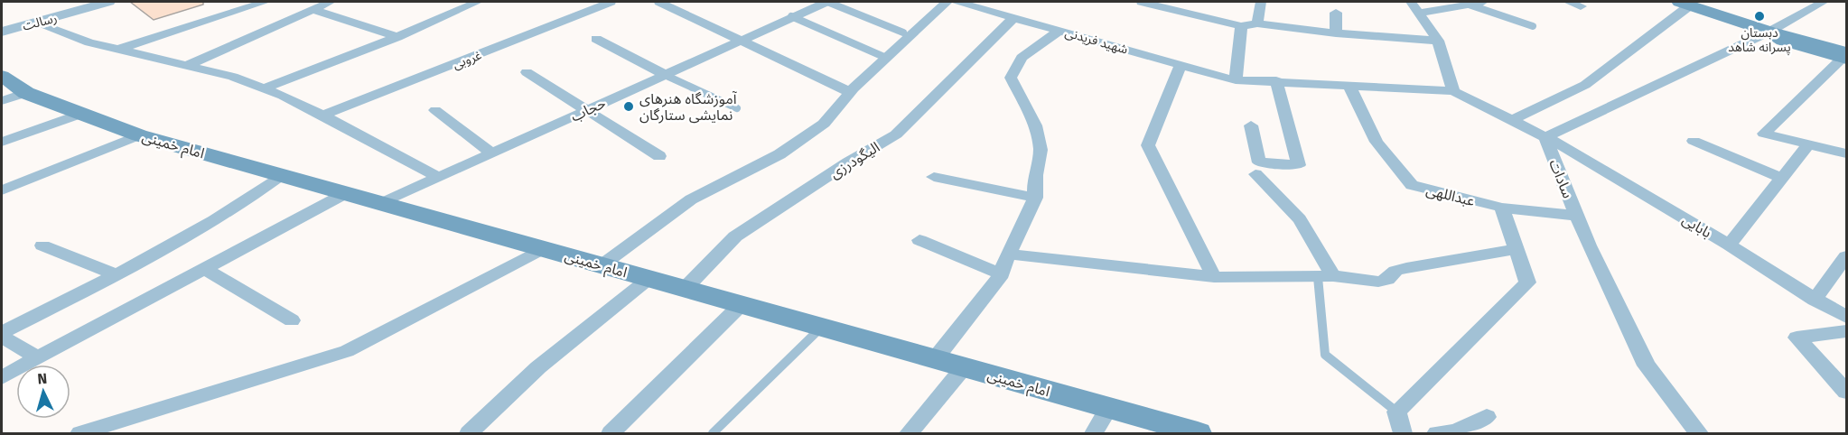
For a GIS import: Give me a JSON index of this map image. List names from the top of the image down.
{
  "streets": {
    "main road": ["امام خمینی"],
    "street": [
      "رسالت",
      "شهید فریدنی",
      "غروبی",
      "حجاب",
      "الیگودرزی",
      "سادات",
      "عبداللهی",
      "بابایی"
    ]
  },
  "crossings": [
    ["شهید فریدنی", "الیگودرزی"],
    ["شهید فریدنی", "عبداللهی"],
    ["شهید فریدنی", "بابایی"],
    ["حجاب", "امام خمینی"],
    ["امام خمینی", "الیگودرزی"],
    ["سادات", "عبداللهی"],
    ["سادات", "بابایی"]
  ],
  "places": ["دبستان پسرانه شاهد", "آموزشگاه هنرهای نمایشی ستارگان"],
  "north": "top"
}
